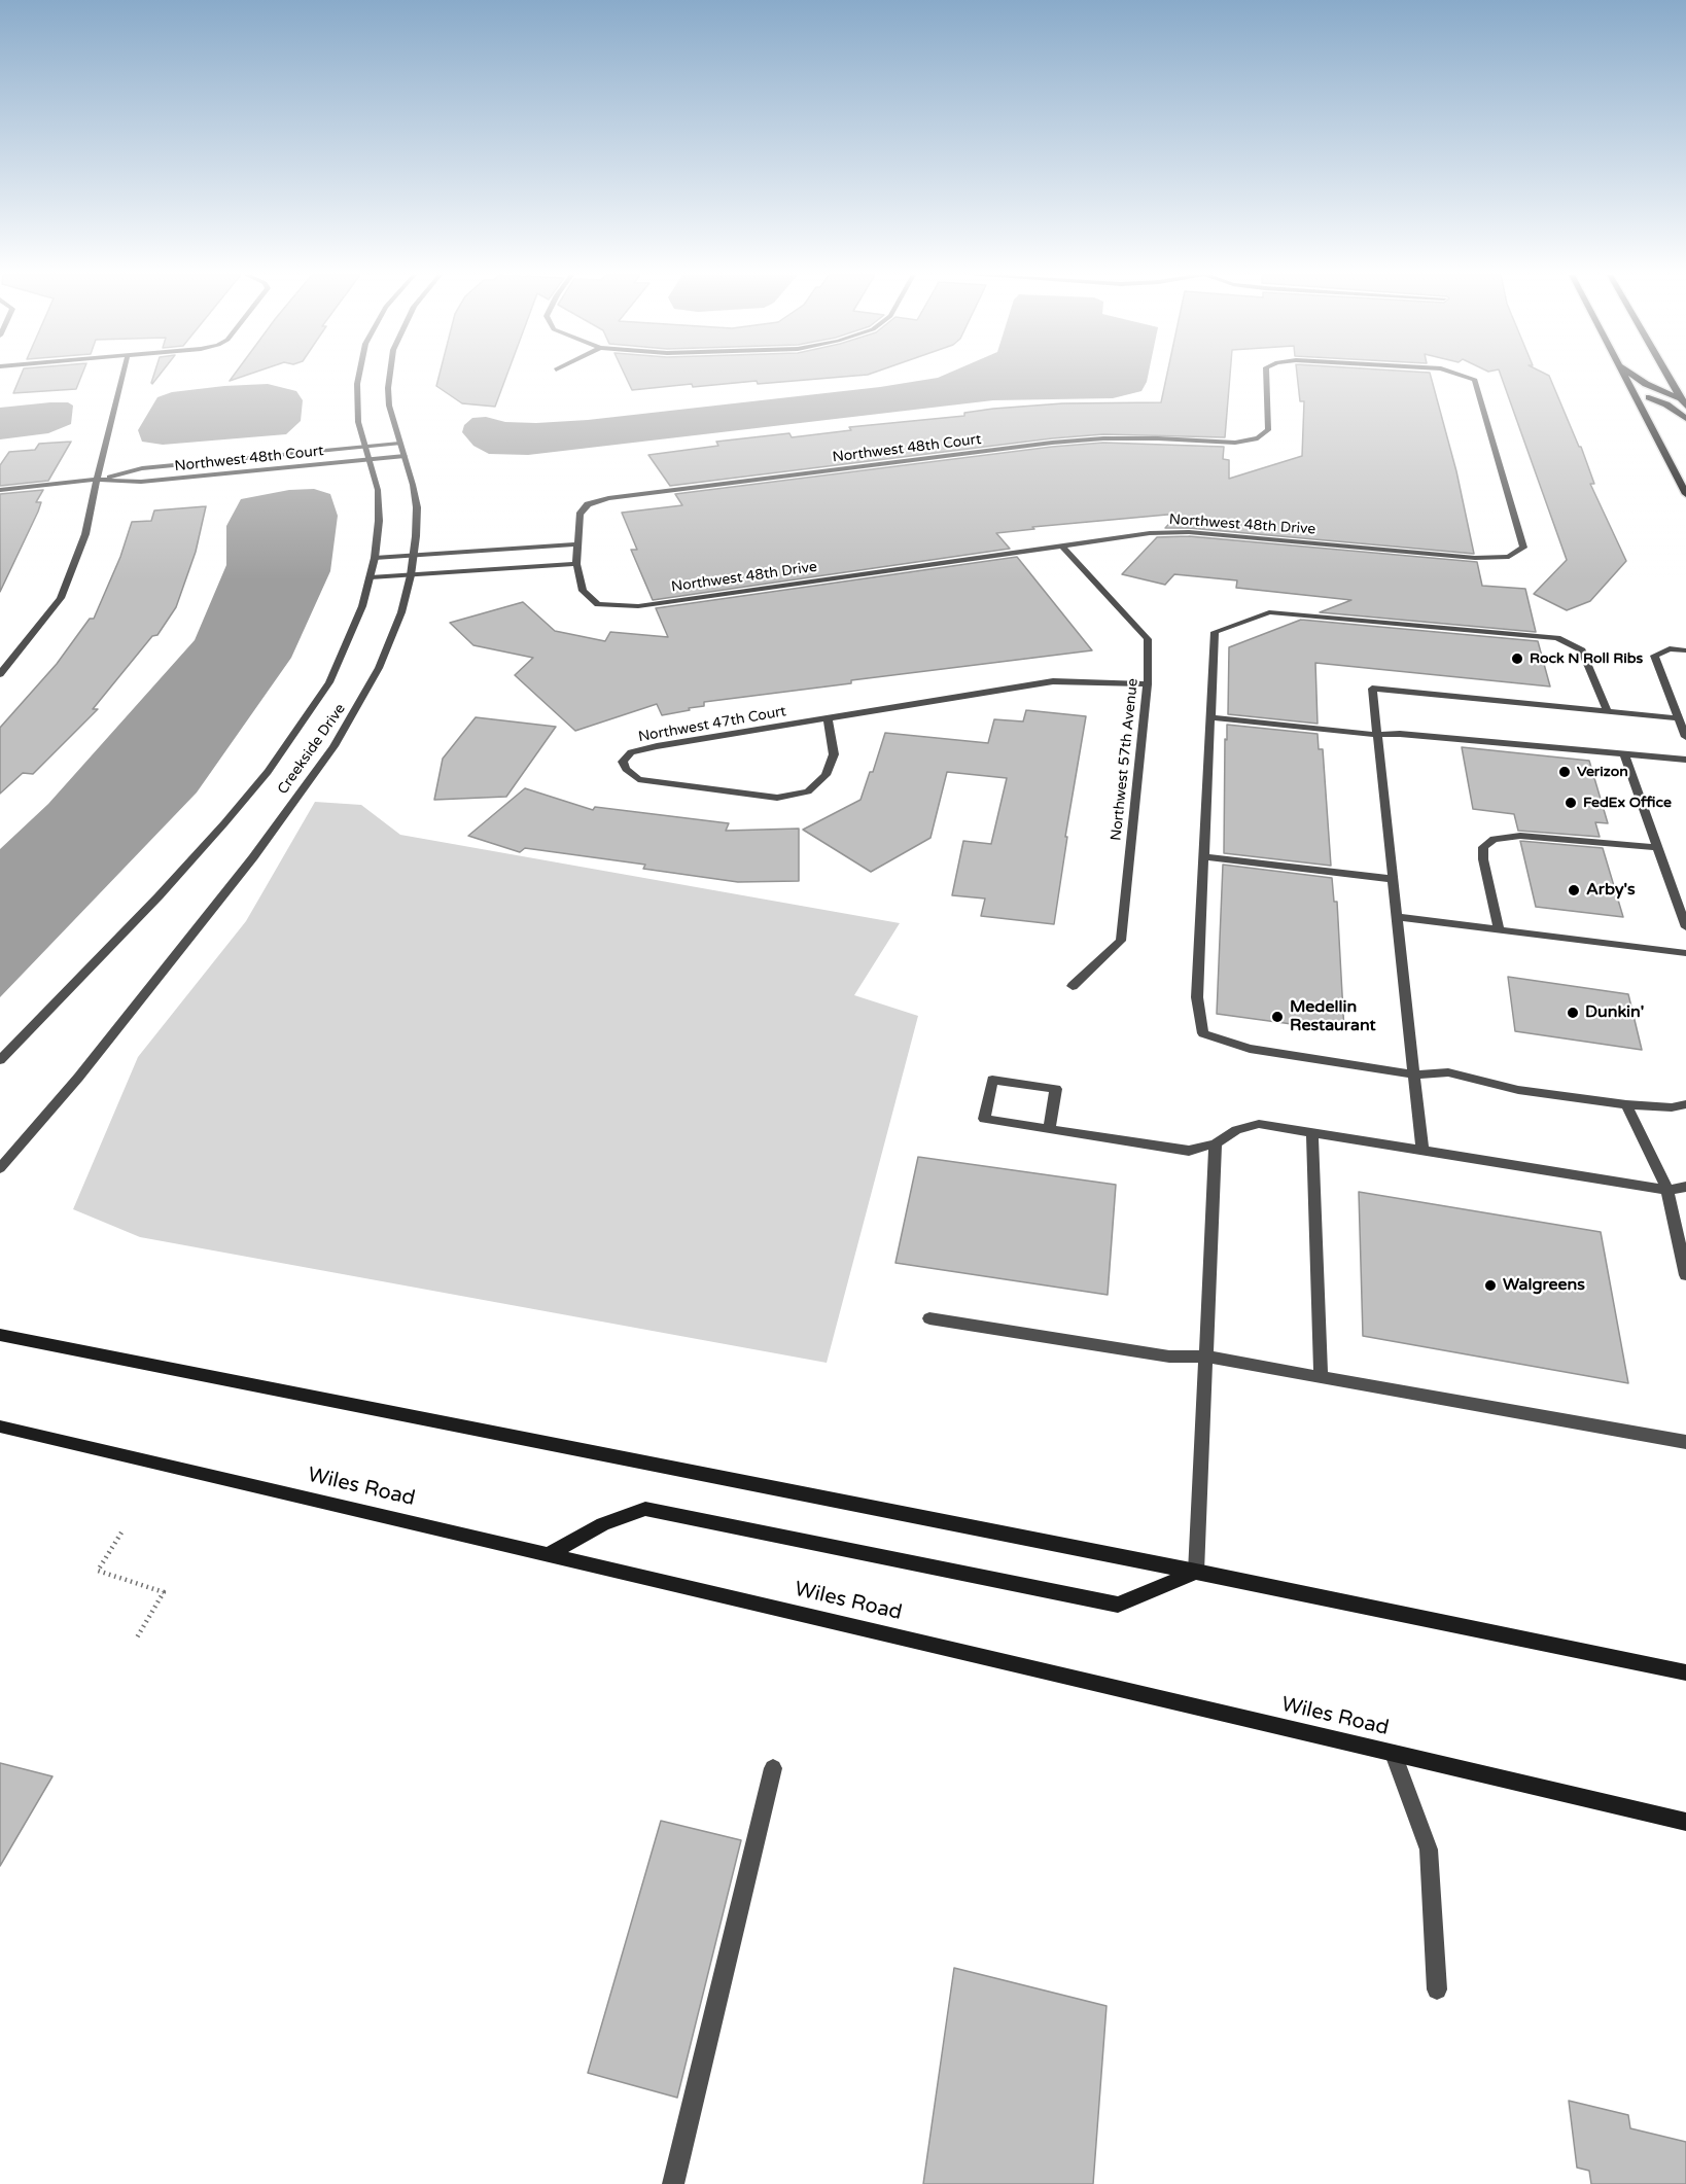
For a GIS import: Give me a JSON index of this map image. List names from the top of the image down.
{
  "streets": {
    "main road": ["Wiles Road"],
    "street": [
      "Northwest 48th Court",
      "Northwest 48th Drive",
      "Northwest 47th Court",
      "Creekside Drive",
      "Northwest 57th Avenue"
    ]
  },
  "crossings": [
    ["Northwest 48th Court", "Northwest 48th Drive"],
    ["Northwest 48th Court", "Creekside Drive"],
    ["Northwest 48th Drive", "Northwest 57th Avenue"],
    ["Northwest 47th Court", "Northwest 57th Avenue"]
  ],
  "places": [
    "Rock N Roll Ribs",
    "Verizon",
    "FedEx Office",
    "Arby's",
    "Dunkin'",
    "Medellin Restaurant",
    "Walgreens"
  ]
}
